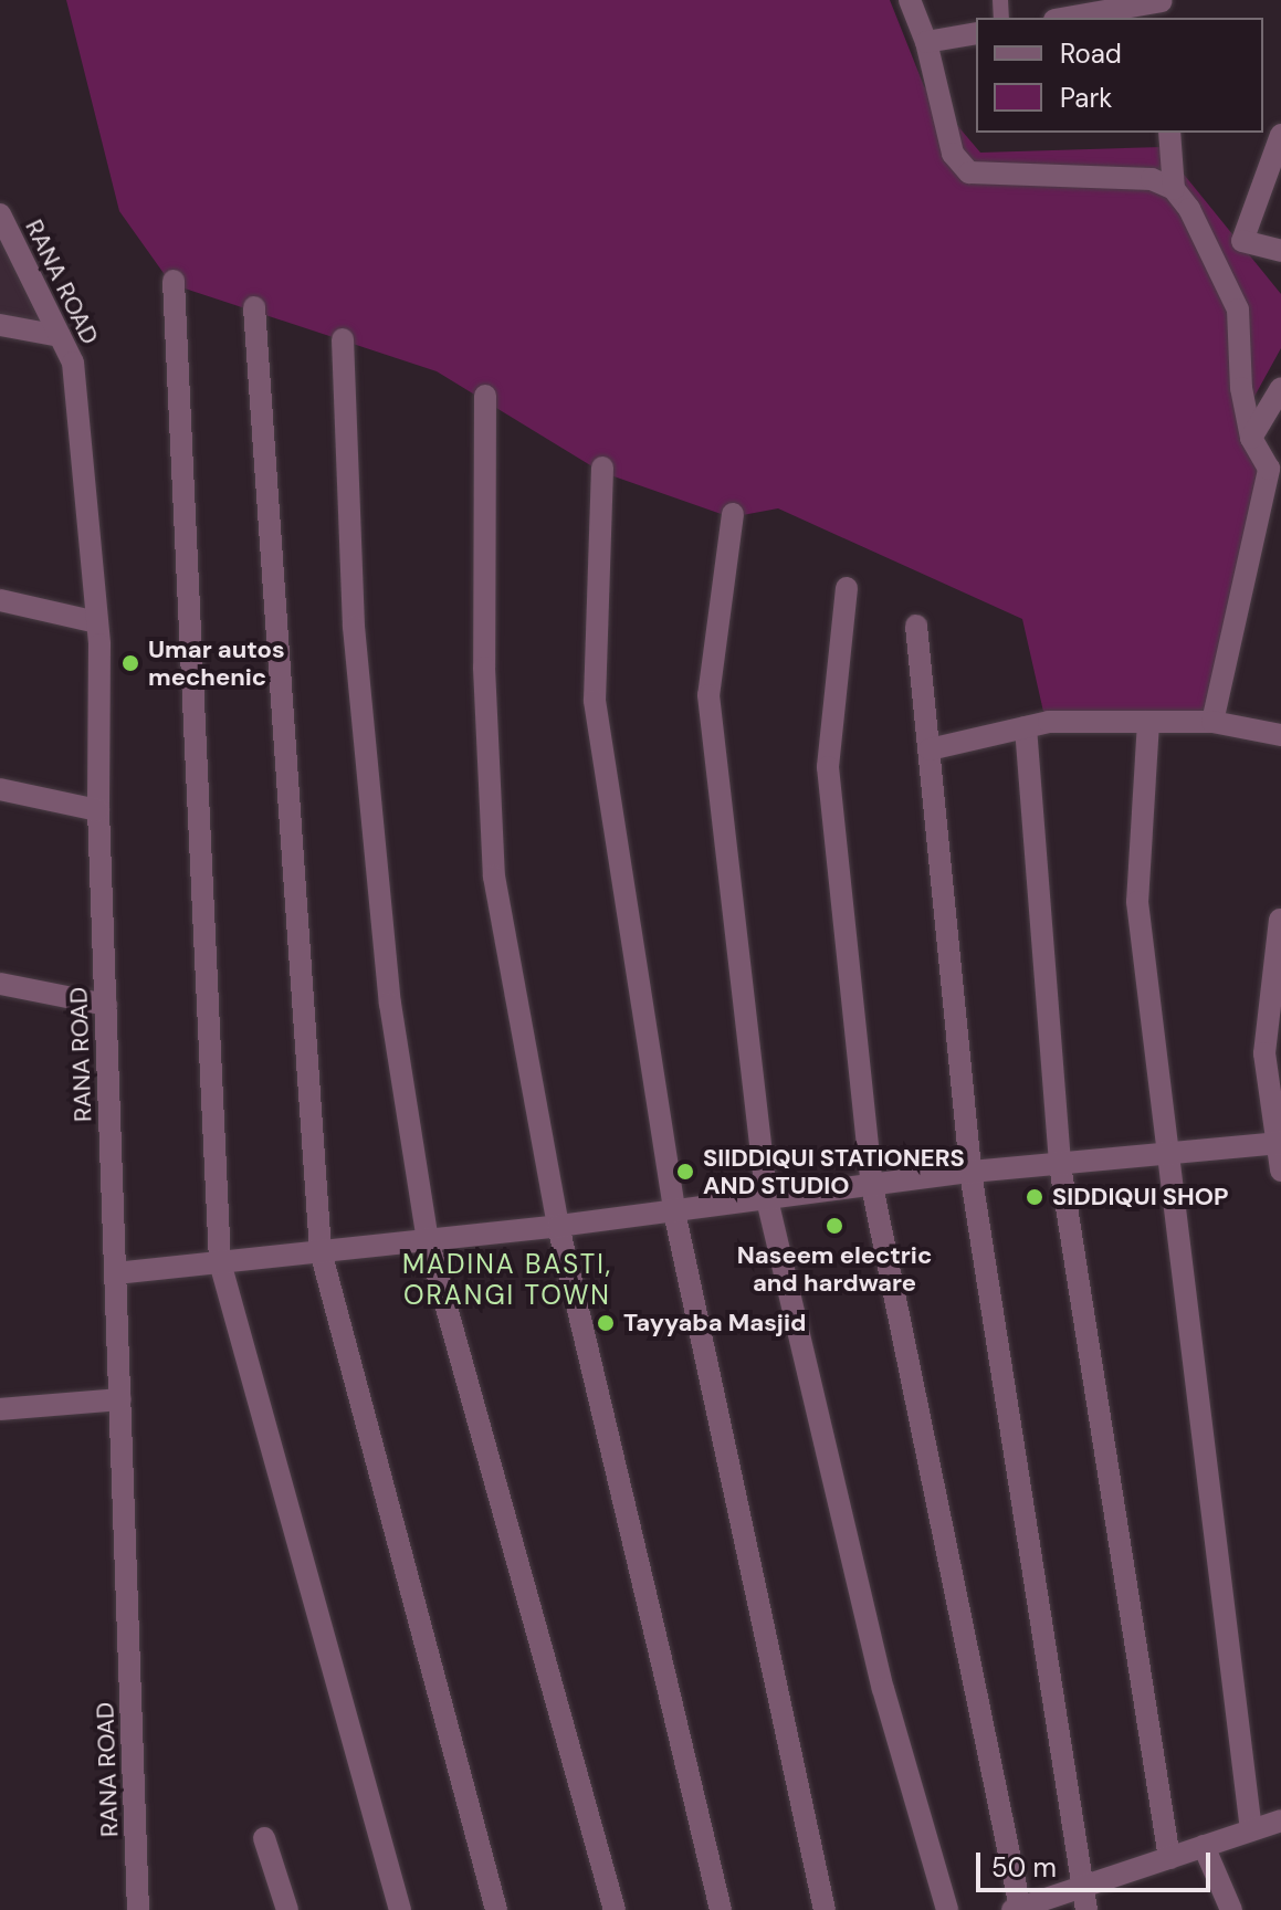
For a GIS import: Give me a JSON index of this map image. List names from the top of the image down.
{
  "streets": {
    "street": ["RANA ROAD"]
  },
  "districts": ["MADINA BASTI, ORANGI TOWN"],
  "places": [
    "Umar autos mechenic",
    "SIIDDIQUI STATIONERS AND STUDIO",
    "SIDDIQUI SHOP",
    "Naseem electric and hardware",
    "Tayyaba Masjid"
  ],
  "legend": ["Road", "Park"],
  "scale_bar": "50 m"
}
